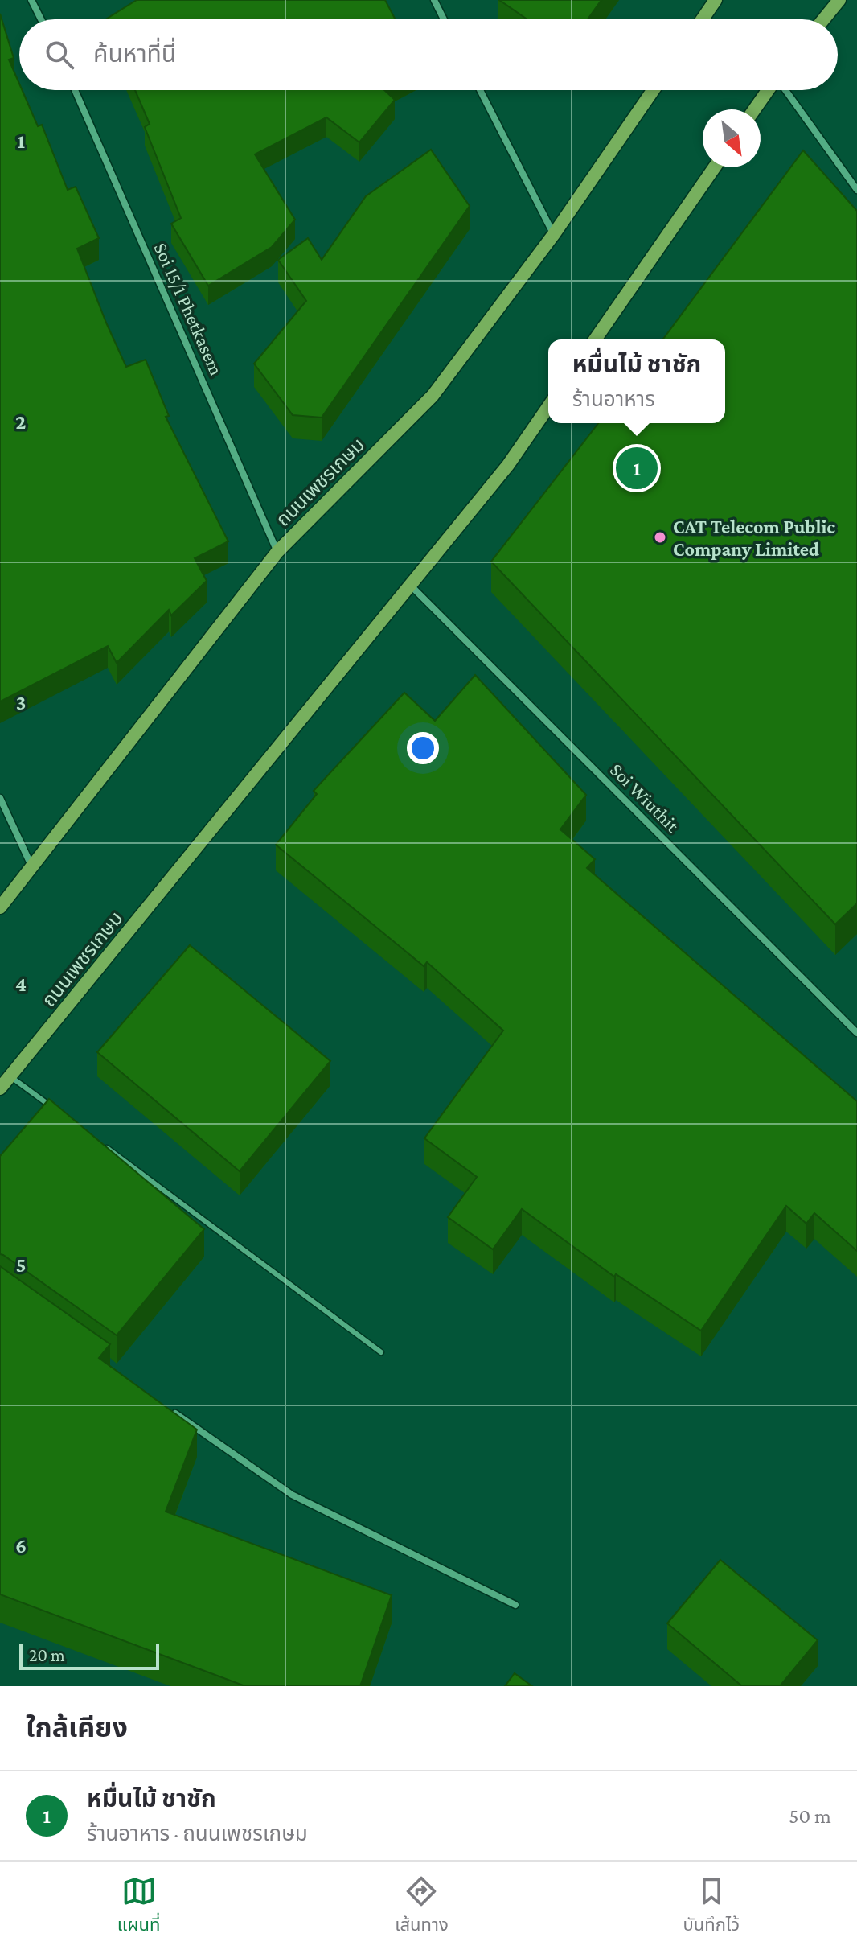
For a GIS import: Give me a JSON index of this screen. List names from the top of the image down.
{
  "streets": {
    "main road": ["ถนนเพชรเกษม"],
    "street": ["Soi 15/1 Phetkasem", "Soi Wiuthit"]
  },
  "crossings": [
    ["Soi 15/1 Phetkasem", "ถนนเพชรเกษม"],
    ["ถนนเพชรเกษม", "Soi Wiuthit"]
  ],
  "places": ["CAT Telecom Public Company Limited"],
  "scale_bar": "20 m",
  "north": "bottom right",
  "page": {
    "search": "ค้นหาที่นี่",
    "popup": ["หมื่นไม้ ชาชัก", "ร้านอาหาร"],
    "pins": "1",
    "scale": "20 m",
    "heading": "ใกล้เคียง",
    "list": [
      {
        "mark": "1",
        "name": "หมื่นไม้ ชาชัก",
        "note": "ร้านอาหาร · ถนนเพชรเกษม",
        "value": "50 m"
      }
    ],
    "nav": ["แผนที่", "เส้นทาง", "บันทึกไว้"]
  },
  "grid": {
    "rows": [
      "1",
      "2",
      "3",
      "4",
      "5",
      "6"
    ]
  }
}
